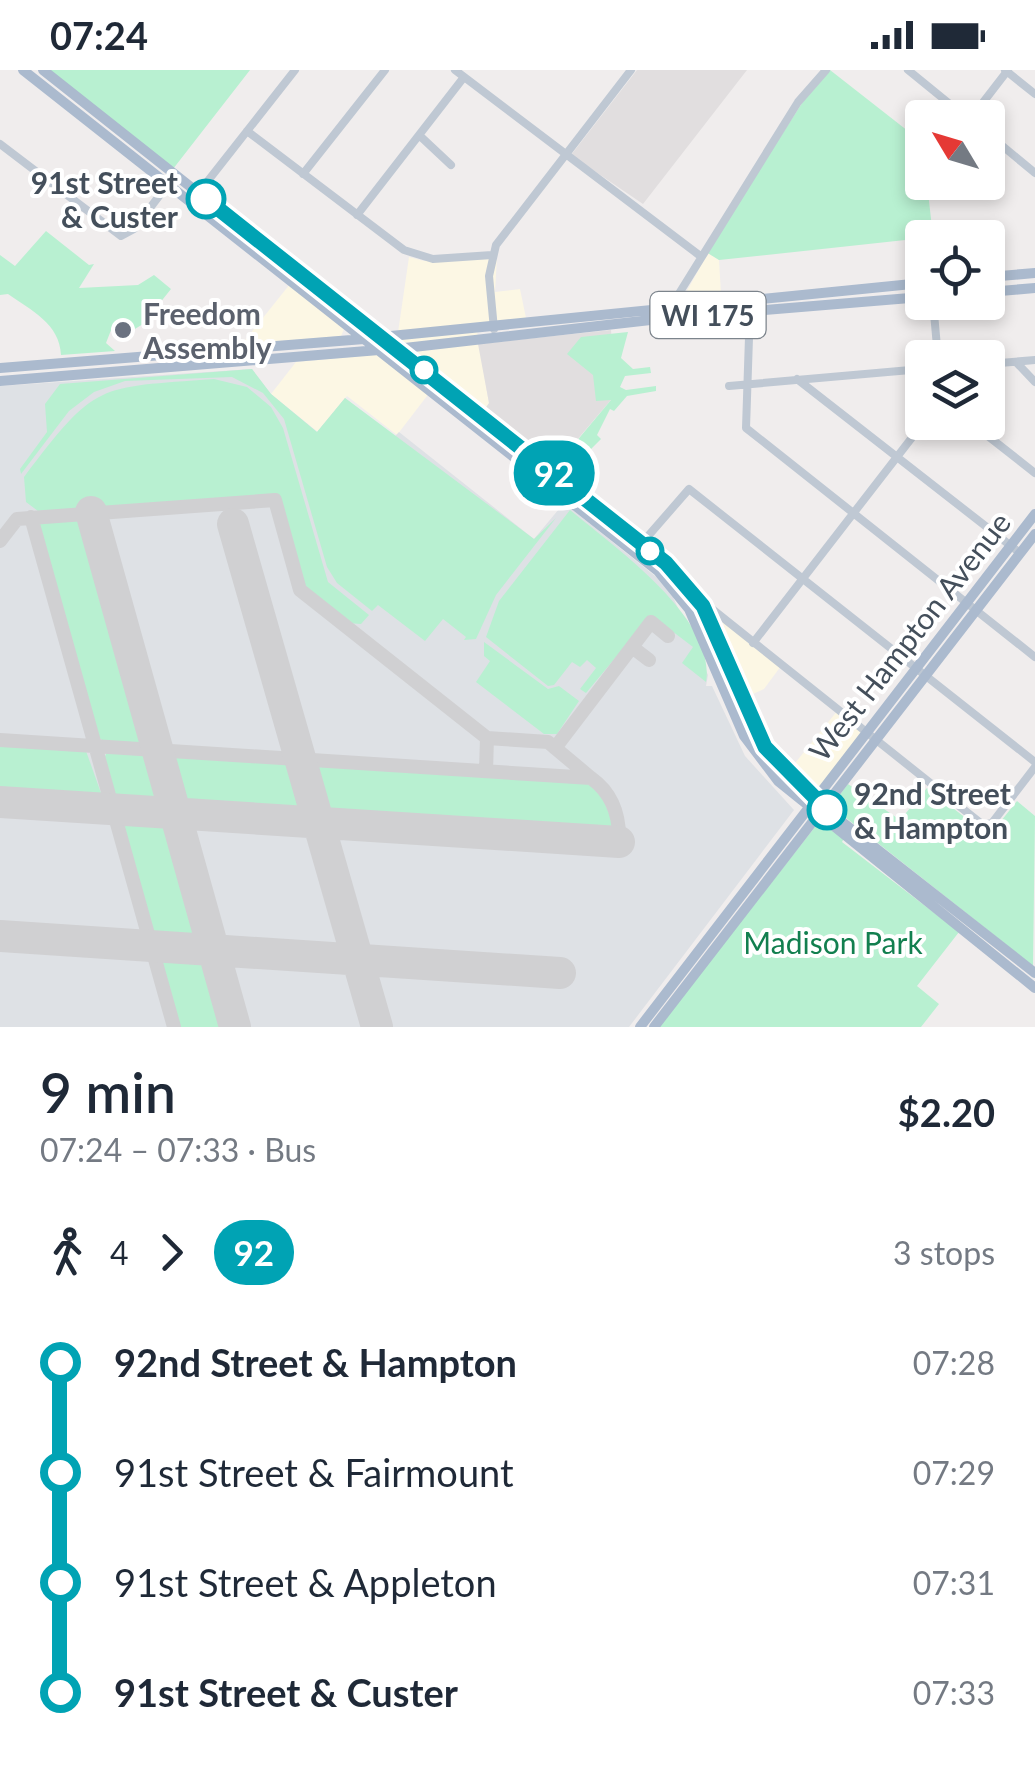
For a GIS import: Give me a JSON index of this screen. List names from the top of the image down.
{
  "streets": {
    "main road": ["WI 175", "West Hampton Avenue"]
  },
  "parks": ["Madison Park"],
  "places": ["91st Street & Custer", "Freedom Assembly", "92nd Street & Hampton"],
  "lines": ["bus line 92"],
  "north": "top left",
  "page": {
    "status": "07:24",
    "on_map": "92",
    "heading": ["9 min", "07:24 – 07:33 · Bus", "$2.20"],
    "legs": ["4", "92", "3 stops"],
    "list": [
      {
        "name": "92nd Street & Hampton",
        "value": "07:28"
      },
      {
        "name": "91st Street & Fairmount",
        "value": "07:29"
      },
      {
        "name": "91st Street & Appleton",
        "value": "07:31"
      },
      {
        "name": "91st Street & Custer",
        "value": "07:33"
      }
    ]
  }
}
